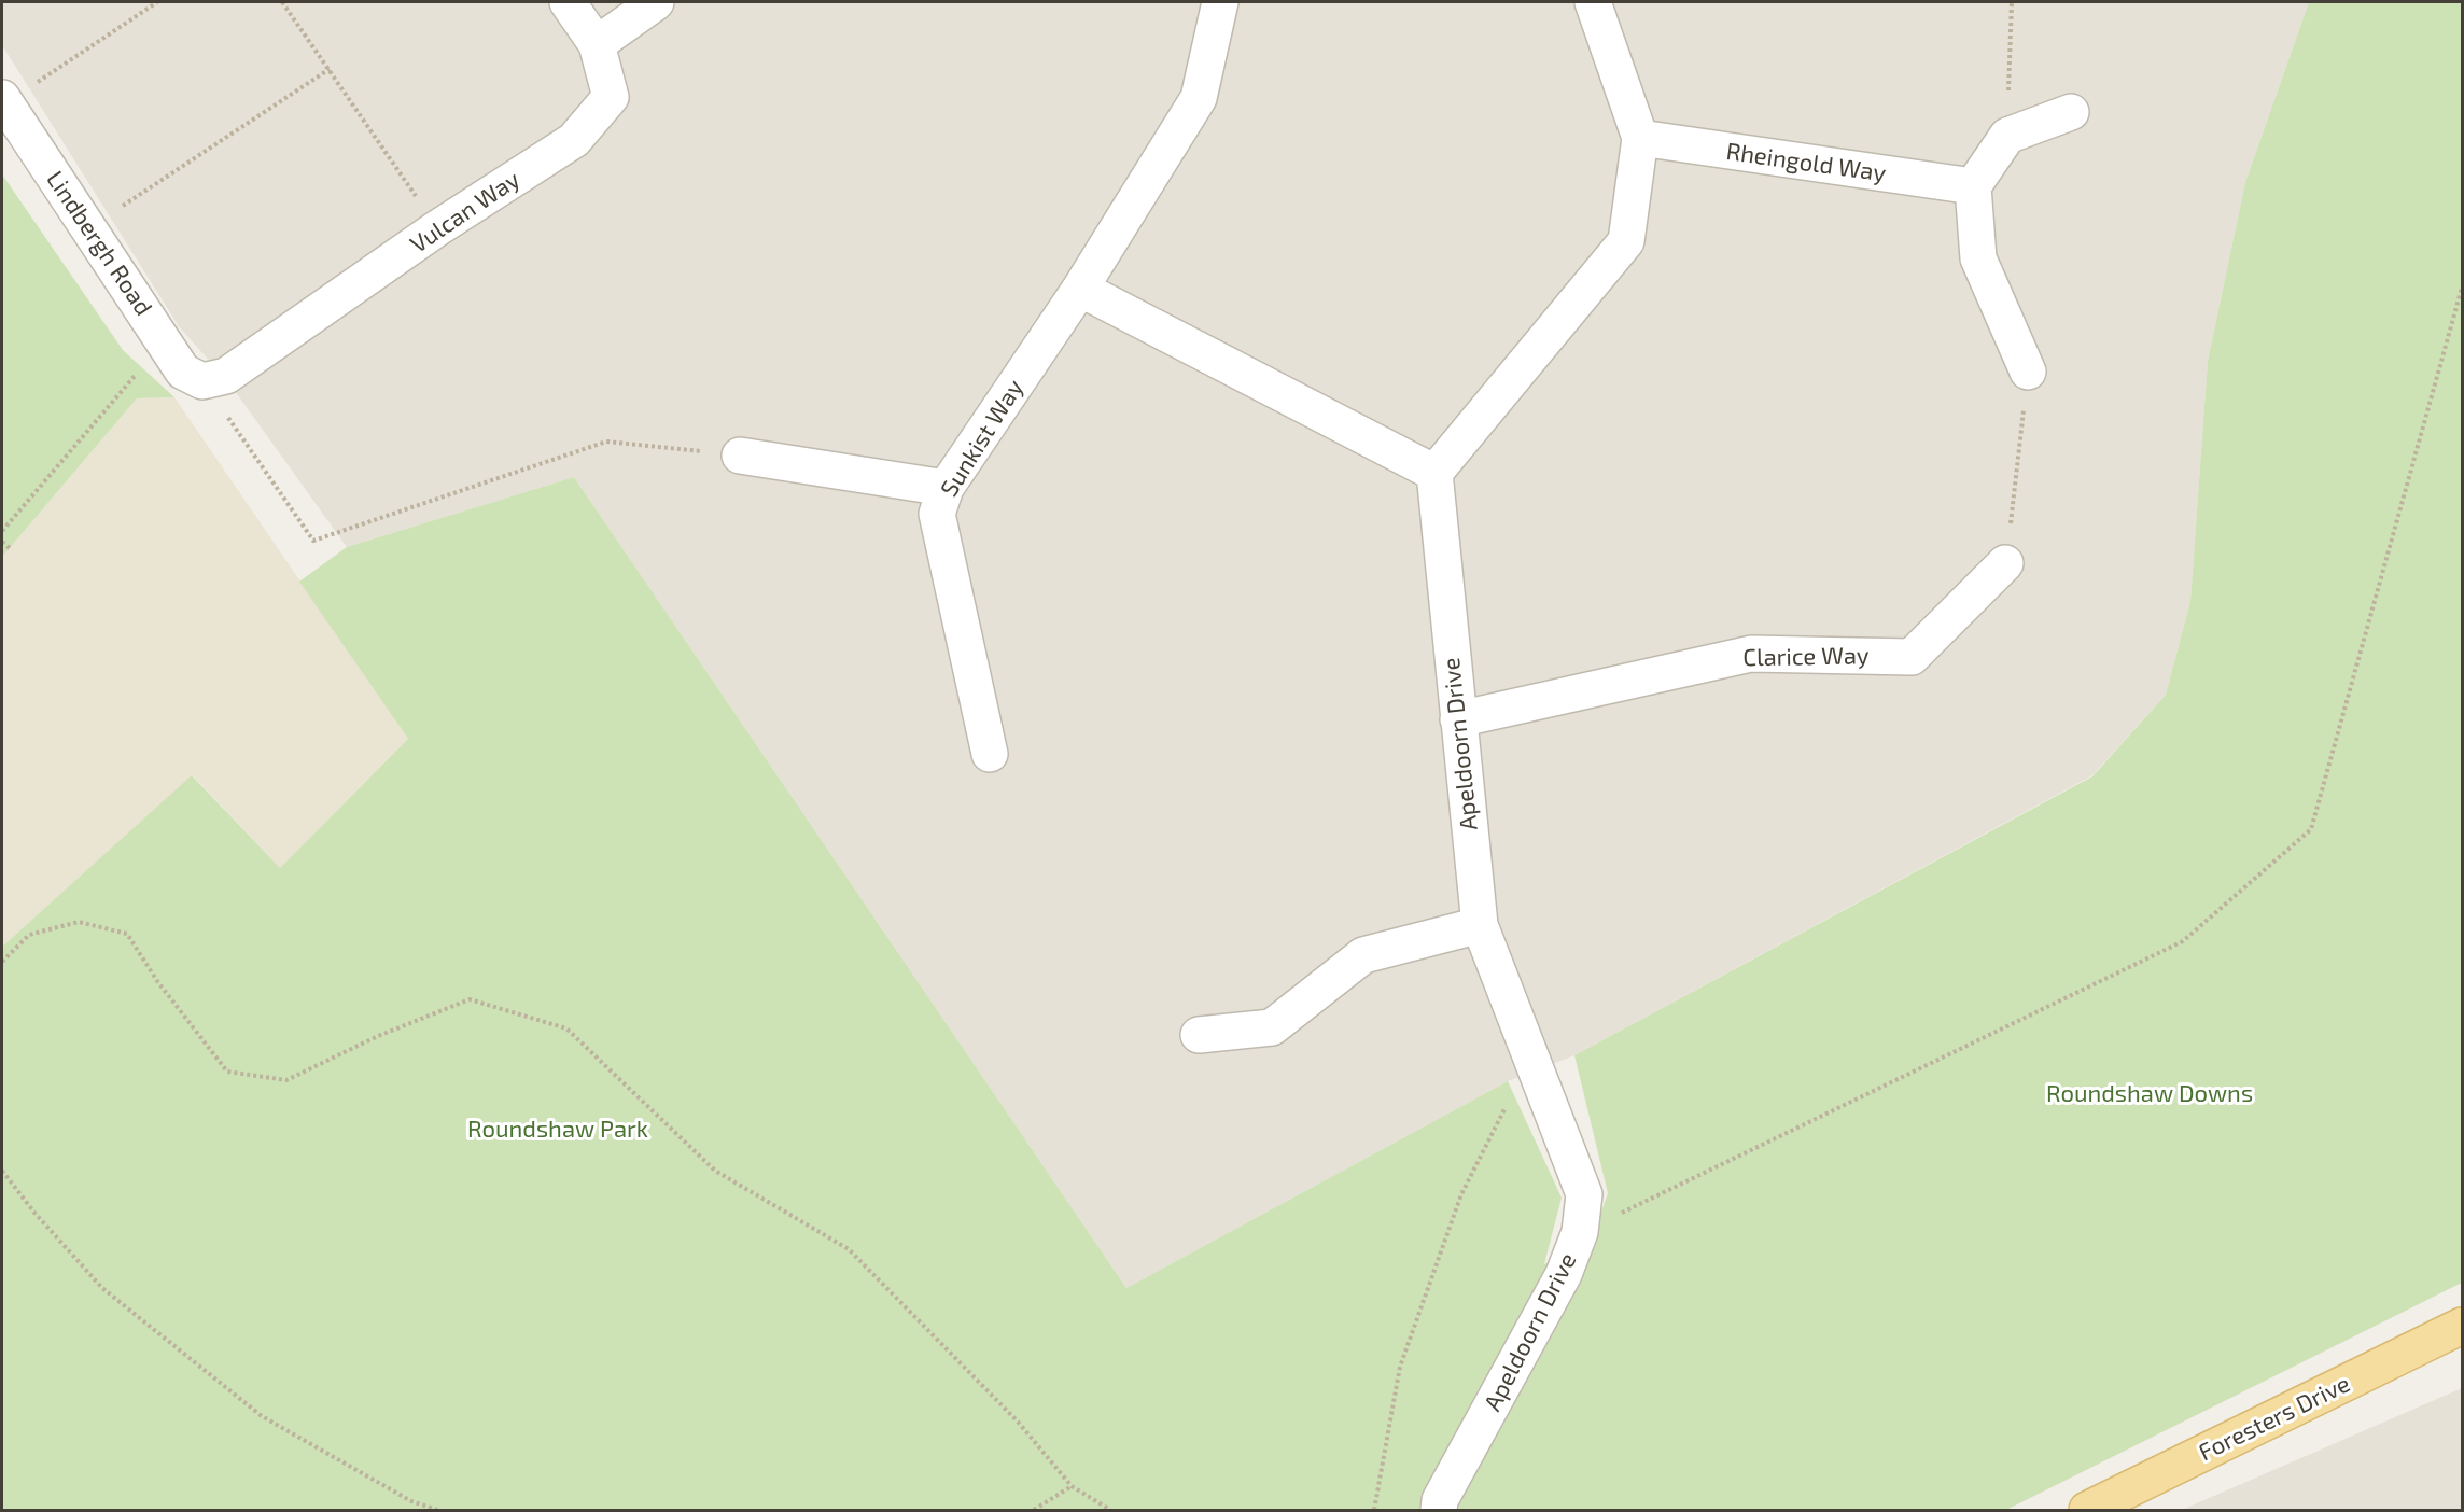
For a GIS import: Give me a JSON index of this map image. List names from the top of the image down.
{
  "streets": {
    "main road": ["Foresters Drive"],
    "street": [
      "Rheingold Way",
      "Vulcan Way",
      "Lindbergh Road",
      "Sunkist Way",
      "Clarice Way",
      "Apeldoorn Drive"
    ]
  },
  "crossings": [
    ["Vulcan Way", "Lindbergh Road"],
    ["Clarice Way", "Apeldoorn Drive"]
  ],
  "parks": ["Roundshaw Downs", "Roundshaw Park"]
}
